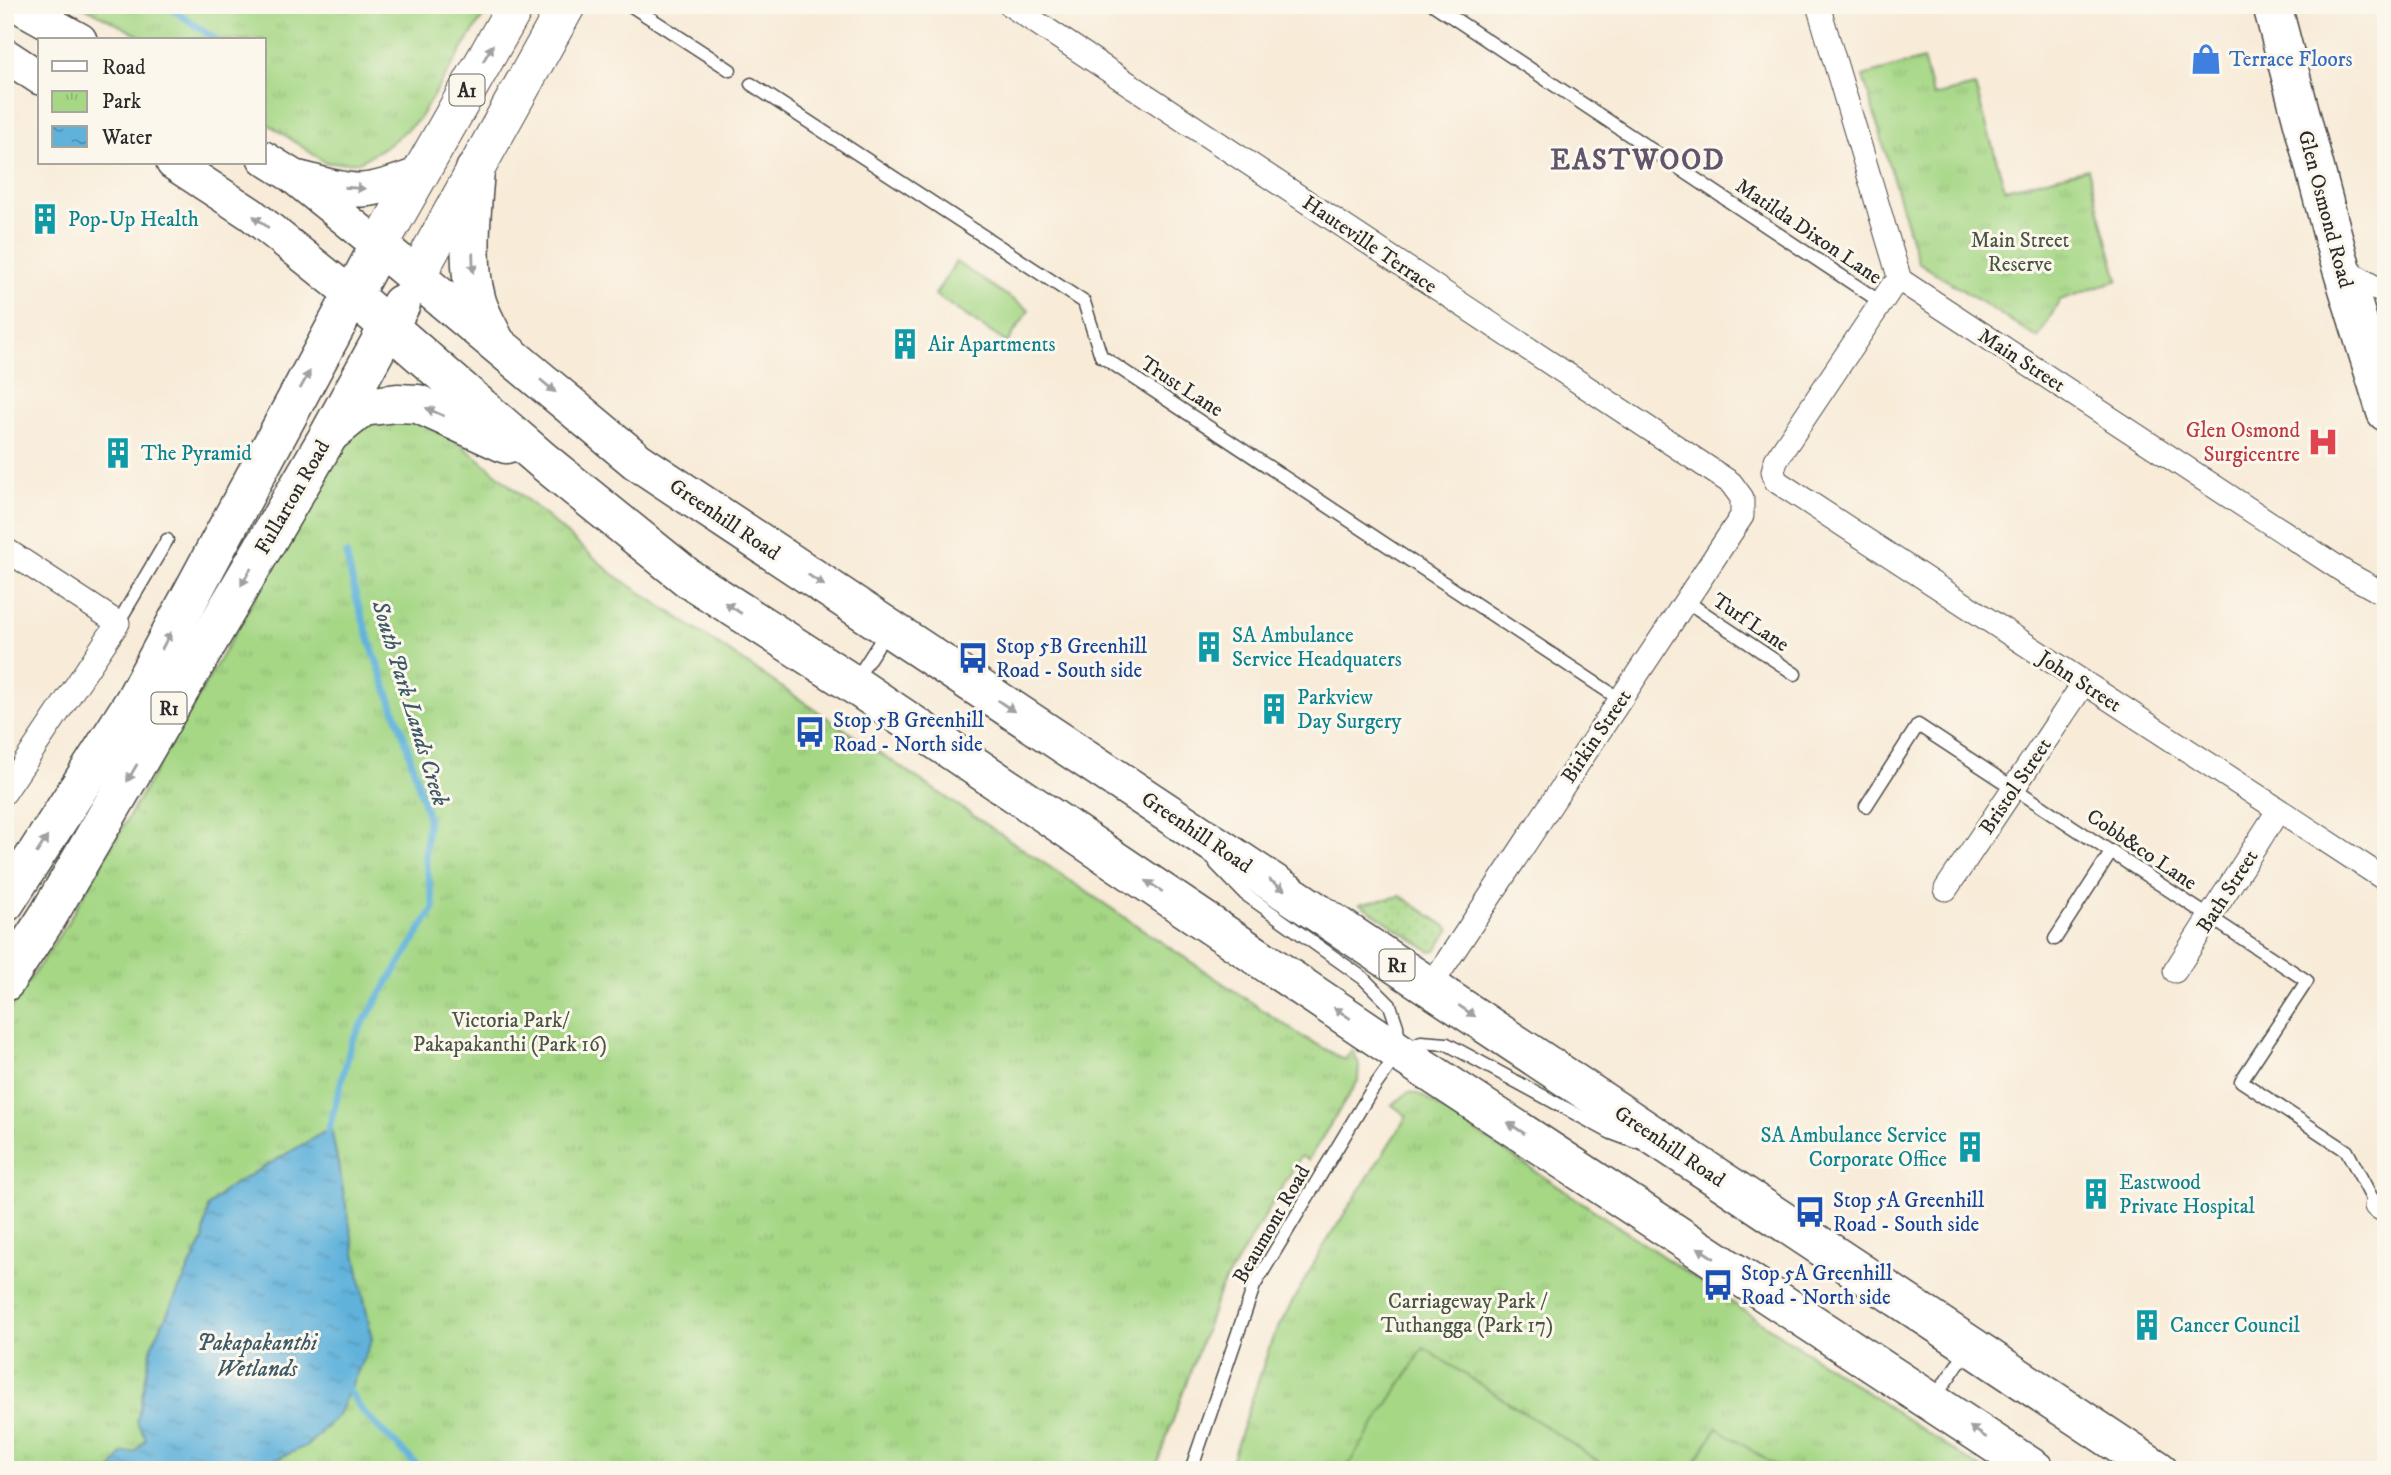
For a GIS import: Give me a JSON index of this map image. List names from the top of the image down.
{
  "streets": {
    "highway": [
      "A1",
      "Glen Osmond Road",
      "Fullarton Road",
      "Greenhill Road",
      "R1"
    ],
    "street": [
      "Hauteville Terrace",
      "Main Street",
      "John Street",
      "Birkin Street",
      "Bristol Street",
      "Bath Street"
    ],
    "lane": [
      "Matilda Dixon Lane",
      "Trust Lane",
      "Turf Lane",
      "Cobb&co Lane",
      "Beaumont Road"
    ]
  },
  "crossings": [
    ["Matilda Dixon Lane", "John Street"],
    ["Hauteville Terrace", "Birkin Street"],
    ["Trust Lane", "Birkin Street"],
    ["Fullarton Road", "Greenhill Road"],
    ["Fullarton Road", "R1"],
    ["Greenhill Road", "Birkin Street"],
    ["Turf Lane", "Birkin Street"],
    ["John Street", "Bristol Street"],
    ["John Street", "Bath Street"],
    ["R1", "Beaumont Road"],
    ["Bristol Street", "Cobb&co Lane"],
    ["Cobb&co Lane", "Bath Street"]
  ],
  "one_way": ["Greenhill Road"],
  "districts": ["EASTWOOD"],
  "water": ["South Park Lands Creek", "Pakapakanthi Wetlands"],
  "parks": ["Main Street Reserve", "Victoria Park/ Pakapakanthi (Park 16)", "Carriageway Park / Tuthangga (Park 17)"],
  "places": {
    "shop": ["Terrace Floors"],
    "building": [
      "Pop-Up Health",
      "Air Apartments",
      "The Pyramid",
      "SA Ambulance Service Headquaters",
      "Parkview Day Surgery",
      "SA Ambulance Service Corporate Office",
      "Eastwood Private Hospital",
      "Cancer Council"
    ],
    "hospital": ["Glen Osmond Surgicentre"],
    "bus stop": [
      "Stop 5B Greenhill Road - South side",
      "Stop 5B Greenhill Road - North side",
      "Stop 5A Greenhill Road - South side",
      "Stop 5A Greenhill Road - North side"
    ]
  },
  "legend": ["Road", "Park", "Water"]
}
